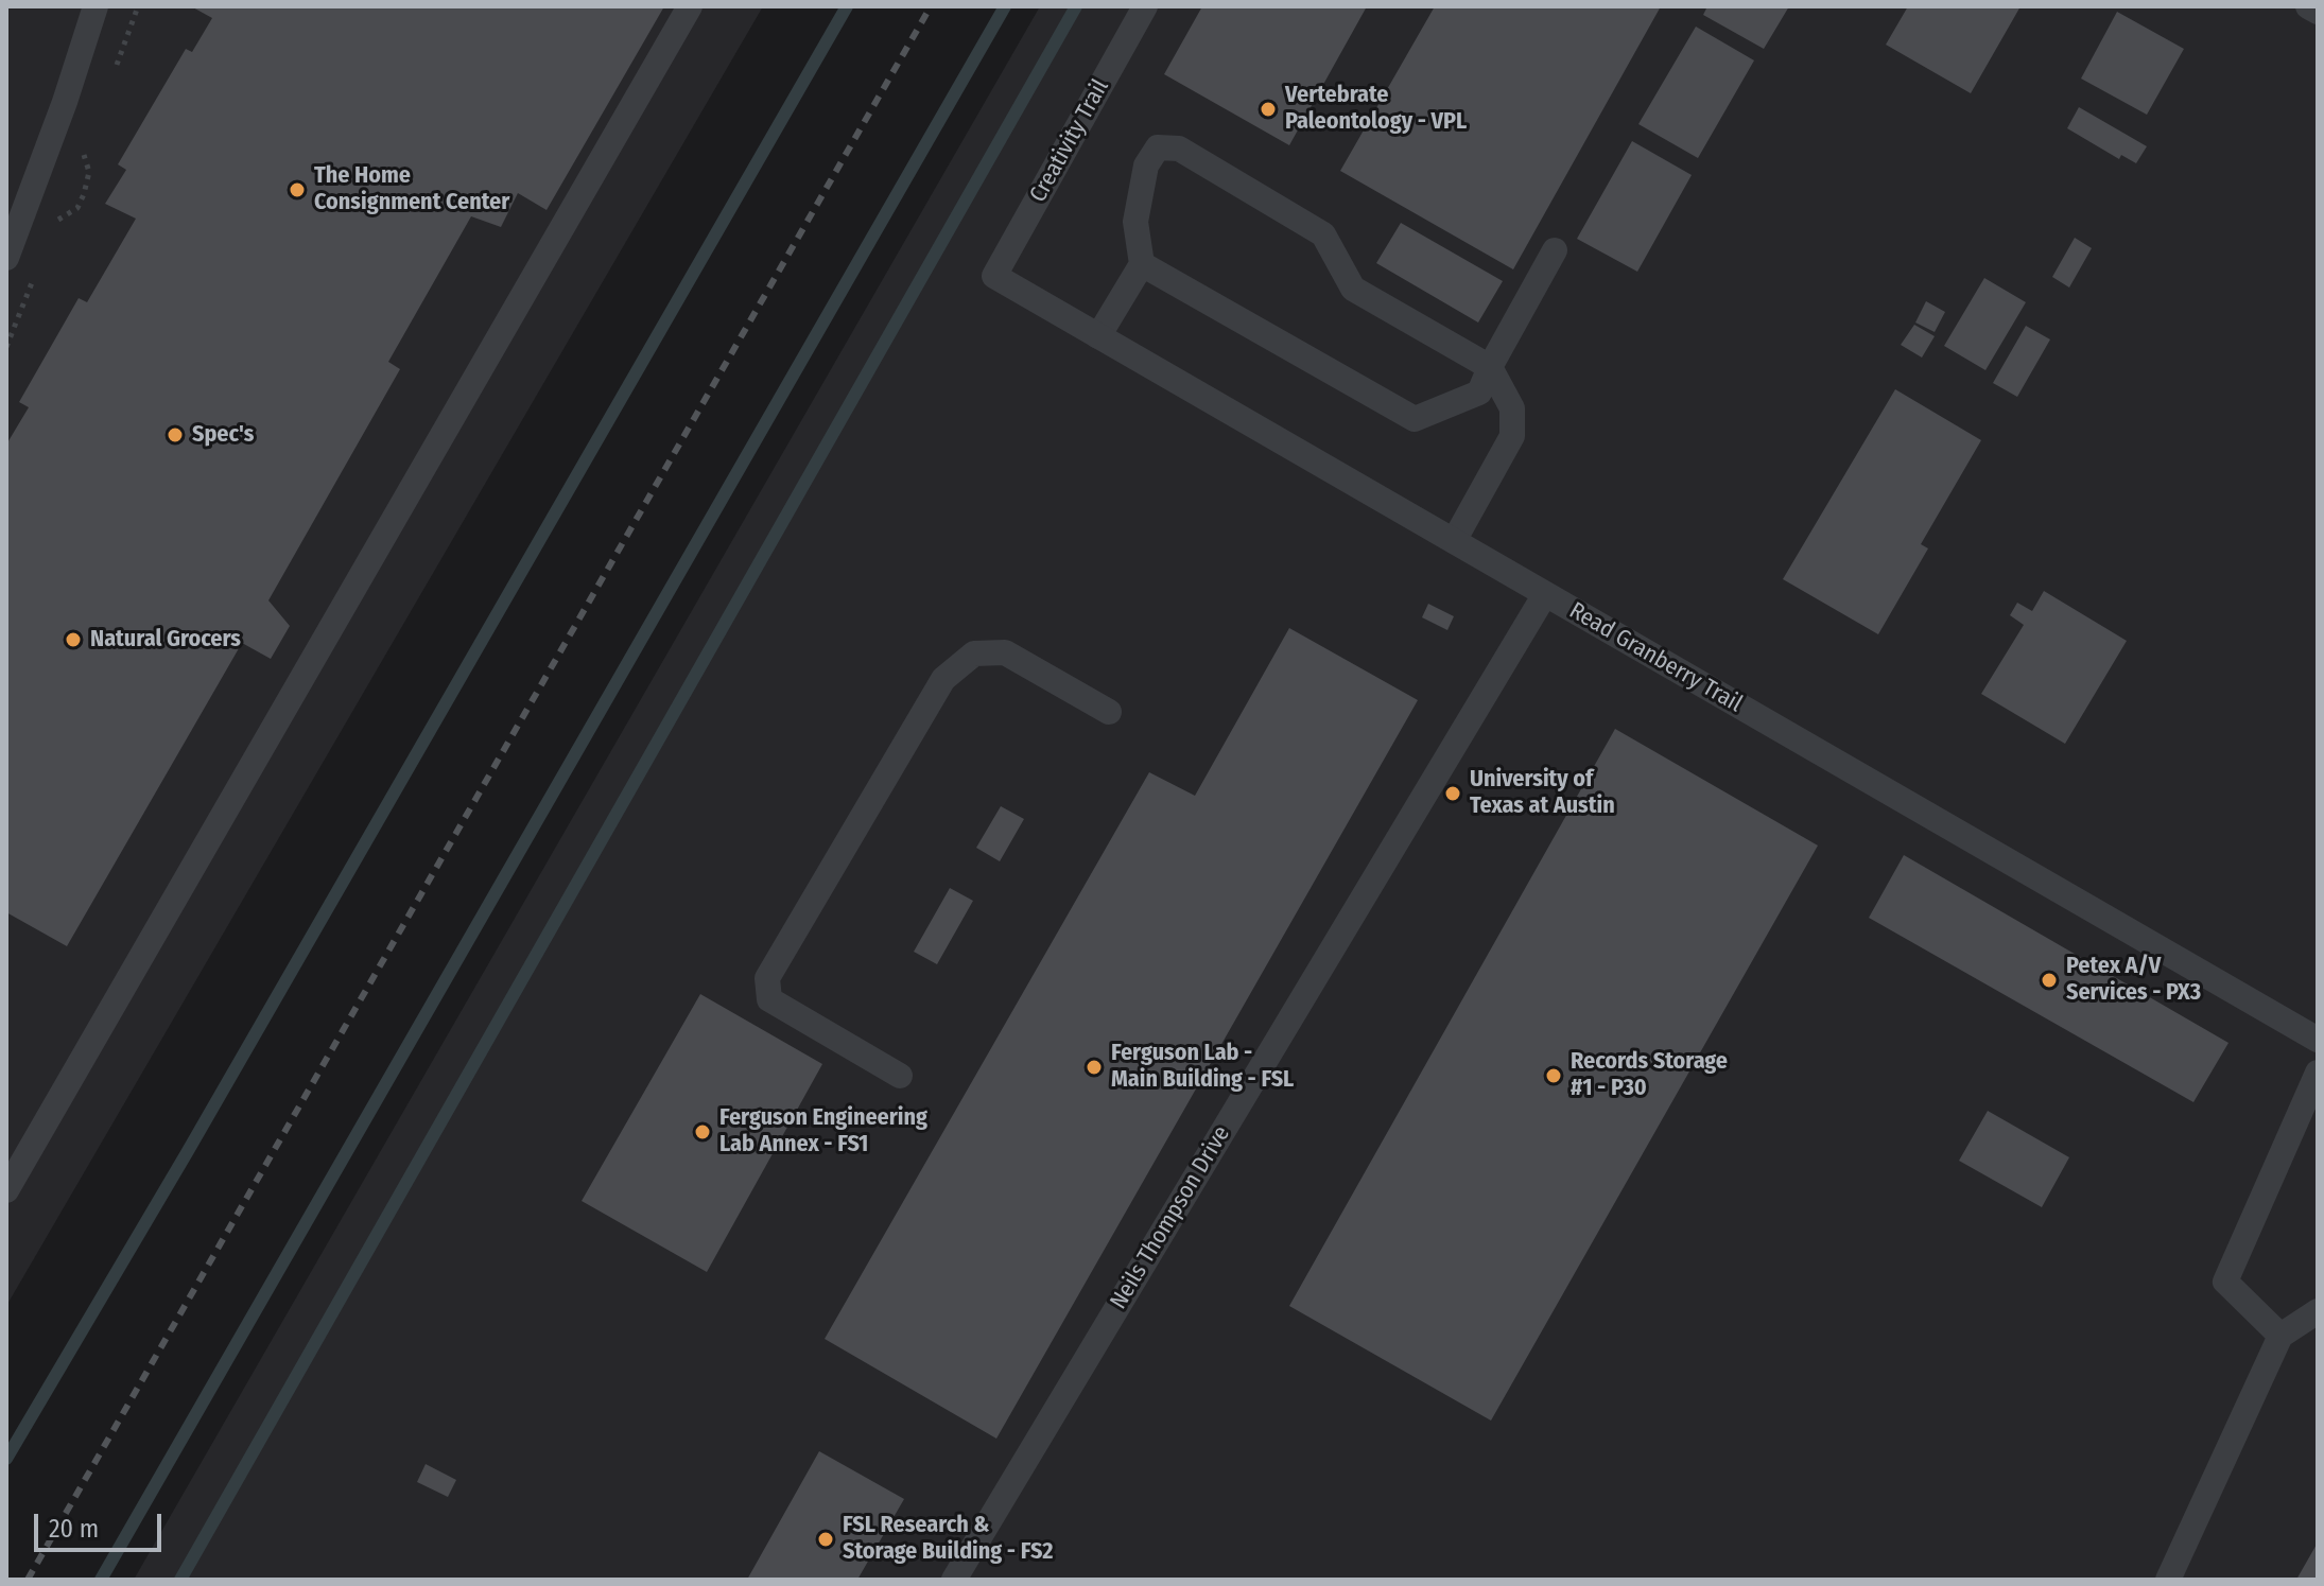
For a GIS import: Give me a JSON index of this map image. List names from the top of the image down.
{
  "streets": {
    "street": ["Creativity Trail", "Read Granberry Trail", "Neils Thompson Drive"]
  },
  "crossings": [
    ["Creativity Trail", "Read Granberry Trail"],
    ["Read Granberry Trail", "Neils Thompson Drive"]
  ],
  "places": [
    "Vertebrate Paleontology - VPL",
    "The Home Consignment Center",
    "Spec's",
    "Natural Grocers",
    "University of Texas at Austin",
    "Petex A/V Services - PX3",
    "Ferguson Lab - Main Building - FSL",
    "Records Storage #1 - P30",
    "Ferguson Engineering Lab Annex - FS1",
    "FSL Research & Storage Building - FS2"
  ],
  "scale_bar": "20 m"
}
